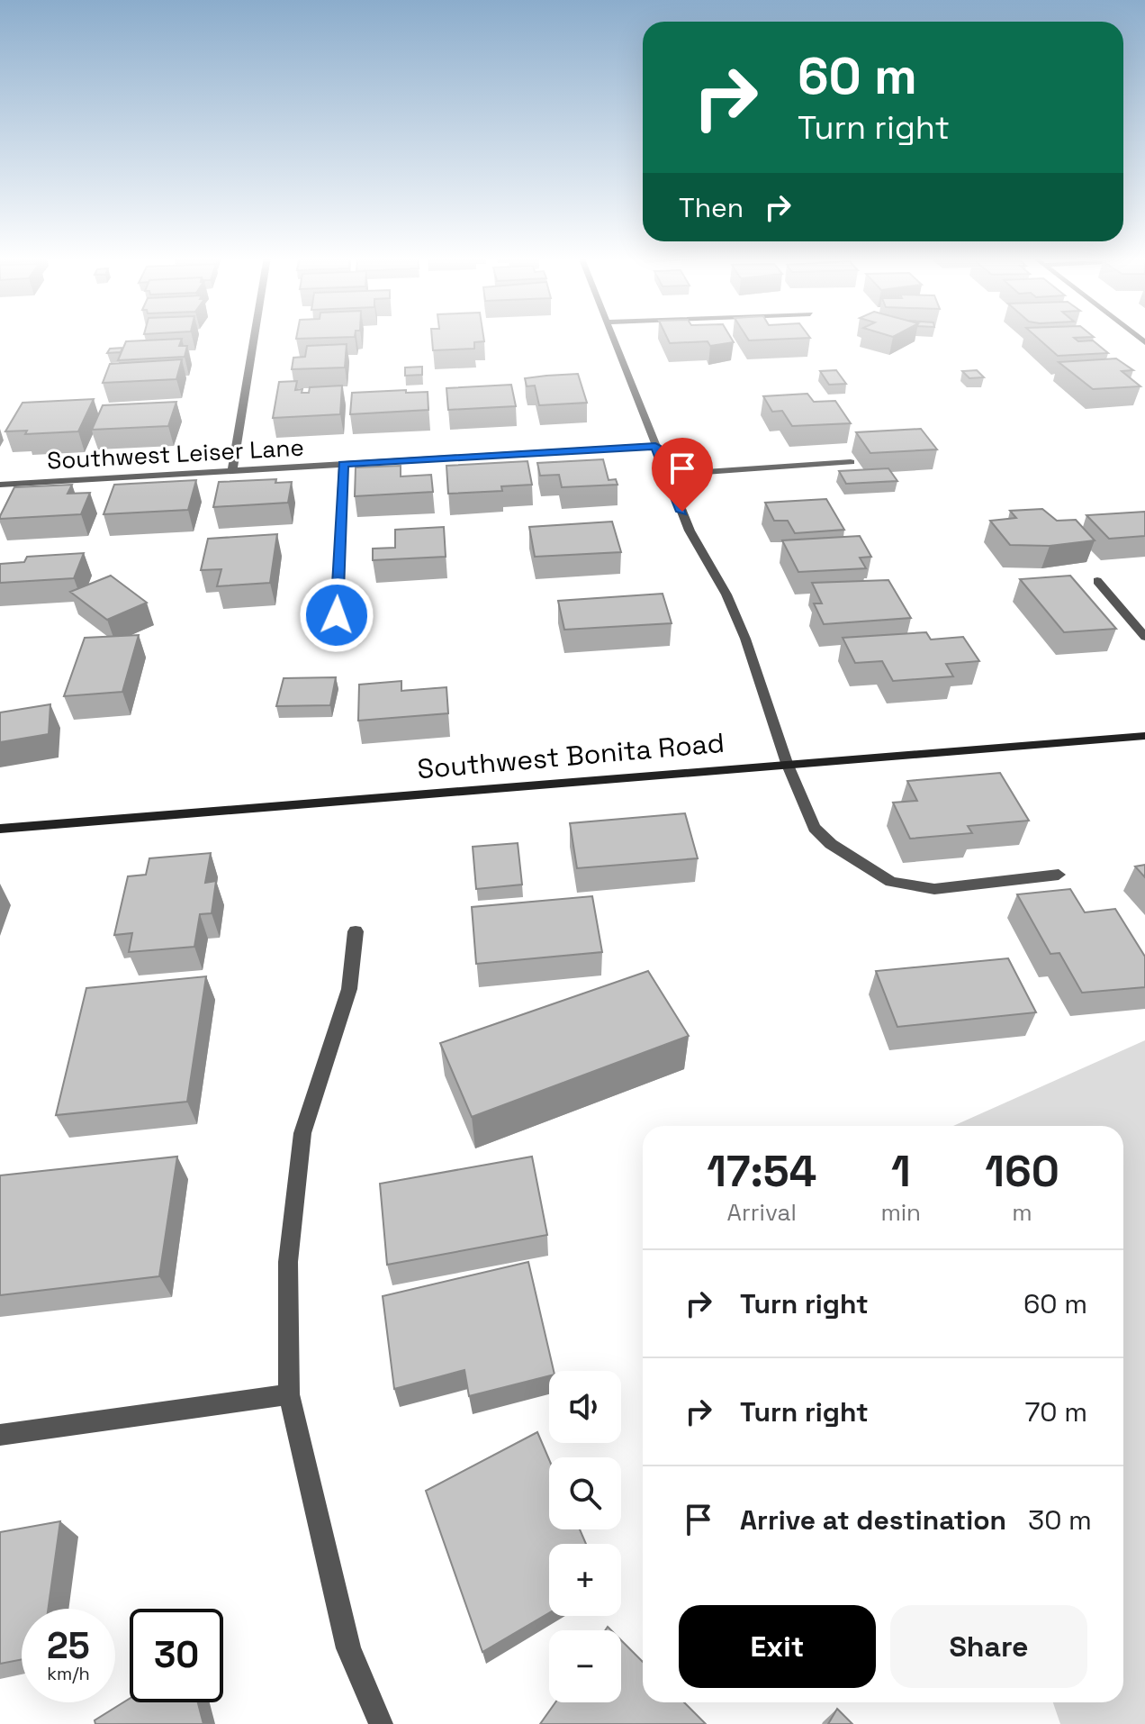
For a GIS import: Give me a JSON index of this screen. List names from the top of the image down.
{
  "streets": {
    "main road": ["Southwest Bonita Road"],
    "street": ["Southwest Leiser Lane"]
  },
  "page": {
    "turn": ["60 m", "Turn right"],
    "then": "Then",
    "eta": [
      "17:54",
      "Arrival",
      "1",
      "min",
      "160",
      "m"
    ],
    "list": [
      {
        "name": "Turn right",
        "value": "60 m"
      },
      {
        "name": "Turn right",
        "value": "70 m"
      },
      {
        "name": "Arrive at destination",
        "value": "30 m"
      }
    ],
    "map_buttons": ["+", "−"],
    "buttons": ["Exit", "Share"],
    "speed": "25 km/h",
    "limit": "30"
  }
}
